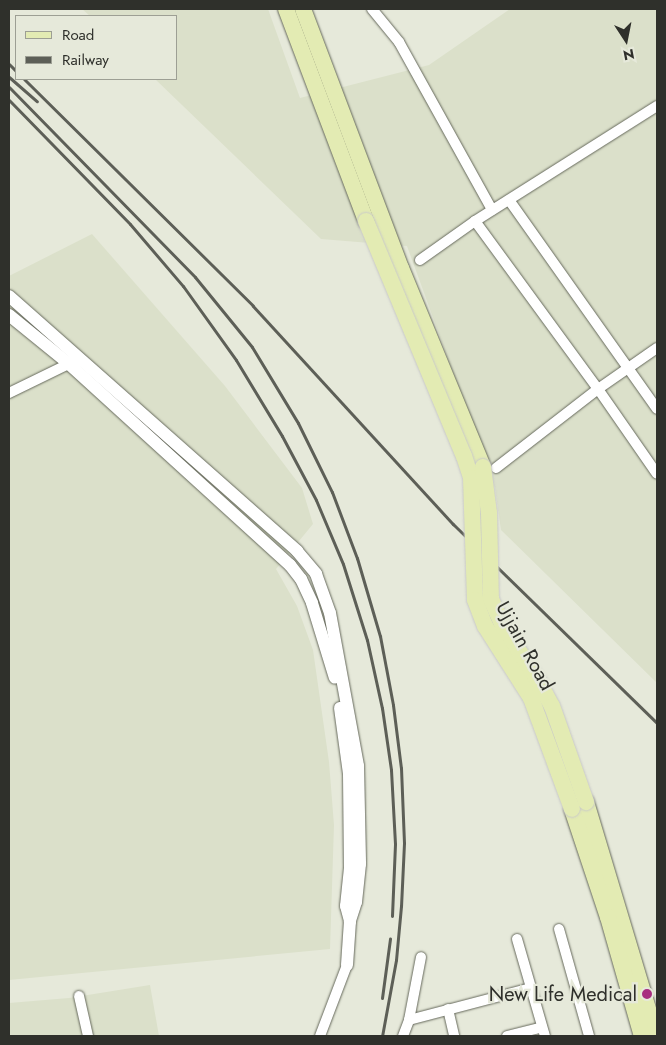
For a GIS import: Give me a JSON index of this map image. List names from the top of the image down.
{
  "streets": {
    "main road": ["Ujjain Road"]
  },
  "places": ["New Life Medical"],
  "legend": ["Road", "Railway"],
  "north": "bottom"
}
